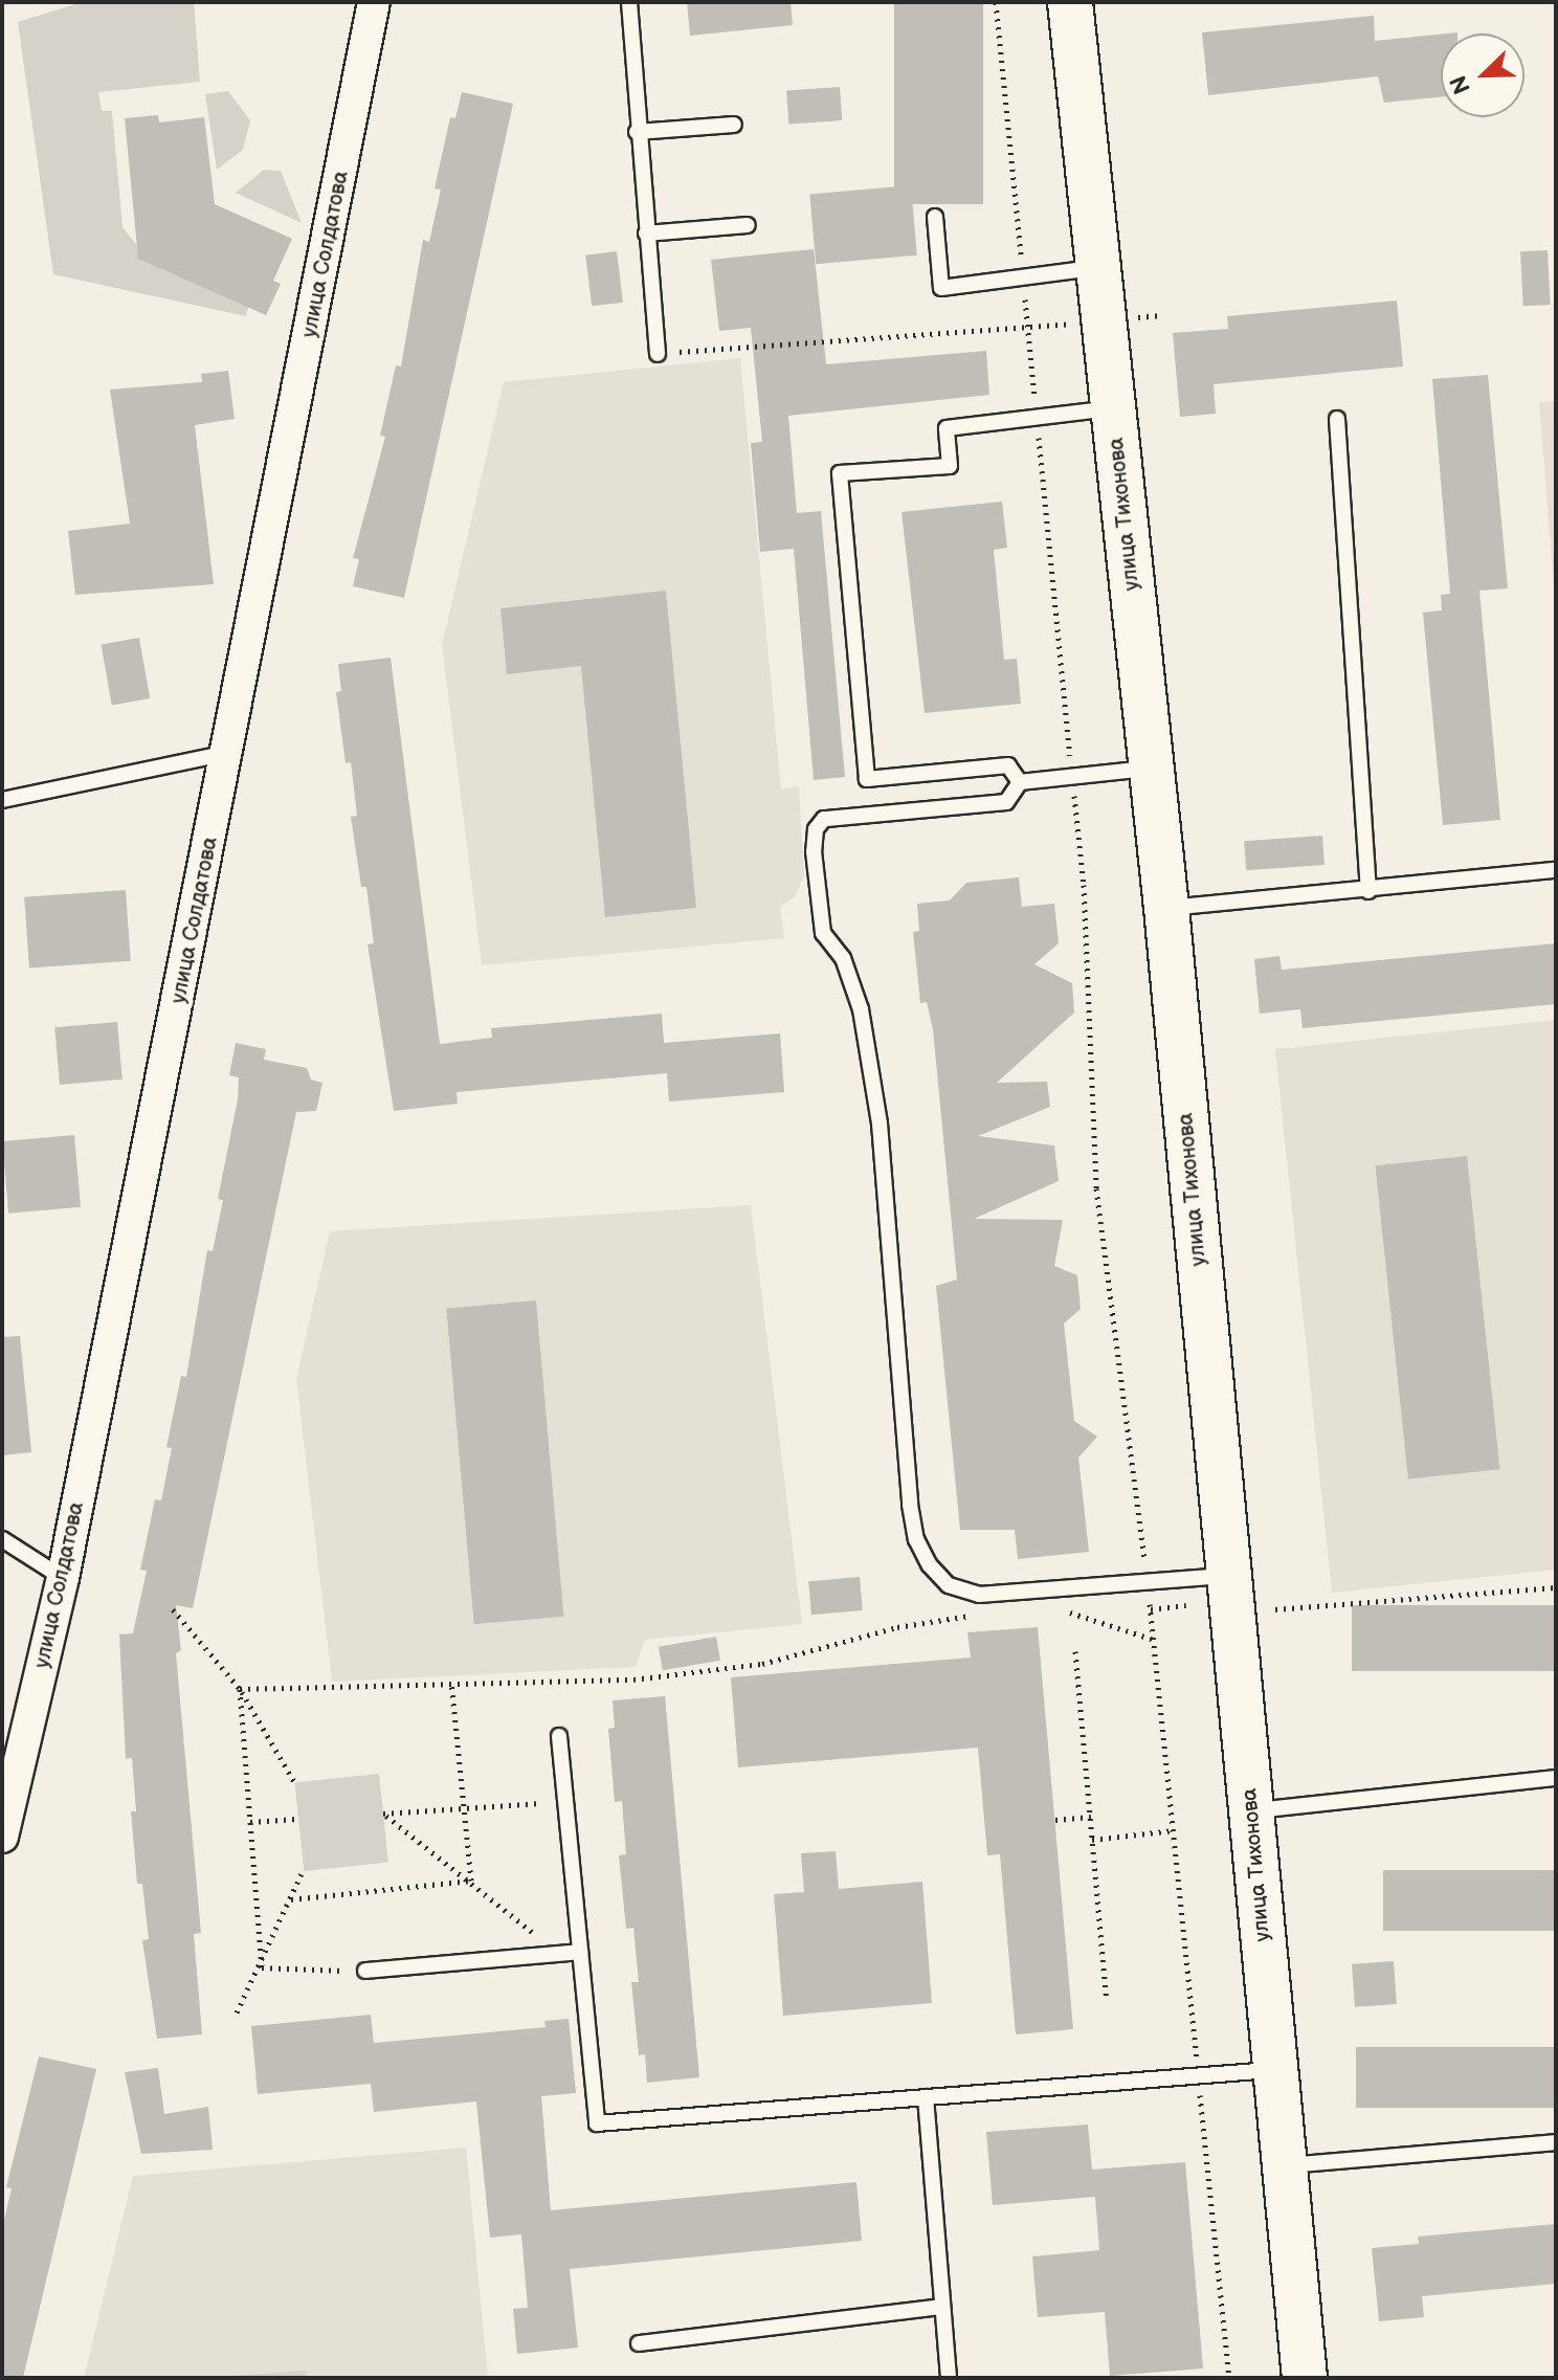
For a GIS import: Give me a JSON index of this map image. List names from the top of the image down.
{
  "streets": {
    "main road": ["улица Тихонова"],
    "street": ["улица Солдатова"]
  },
  "north": "bottom left"
}
